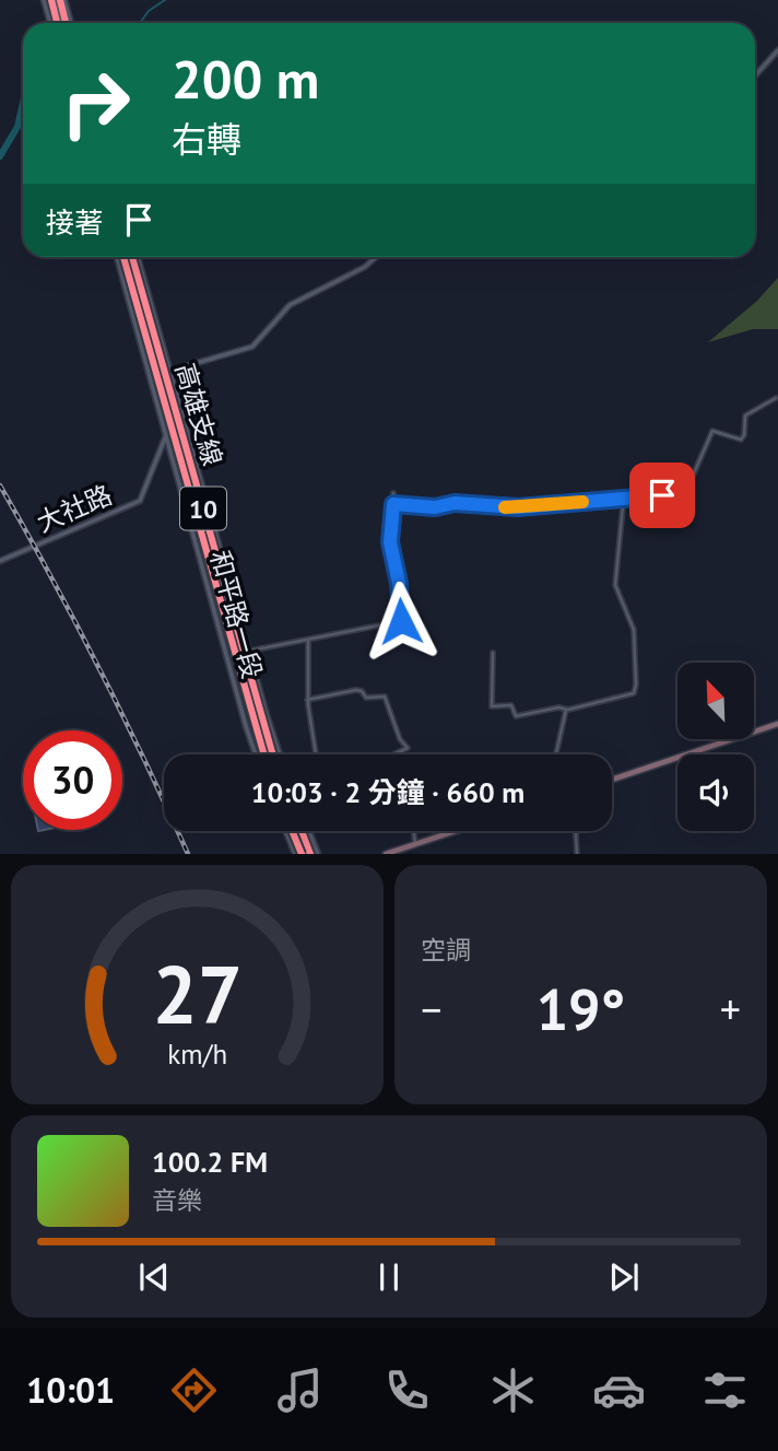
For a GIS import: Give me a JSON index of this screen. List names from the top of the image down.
{
  "streets": {
    "highway": ["高雄支線", "10"],
    "street": ["大社路", "和平路一段"]
  },
  "crossings": [
    ["大社路", "和平路一段"]
  ],
  "north": "top left",
  "page": {
    "turn": ["200 m", "右轉"],
    "then": "接著",
    "limit": "30",
    "trip": "10:03 · 2 分鐘 · 660 m",
    "tile": "空調",
    "heat": ["−", "19°", "+"],
    "song": ["100.2 FM", "音樂"],
    "tabs": "10:01",
    "gauge": ["27", "km/h"]
  }
}
